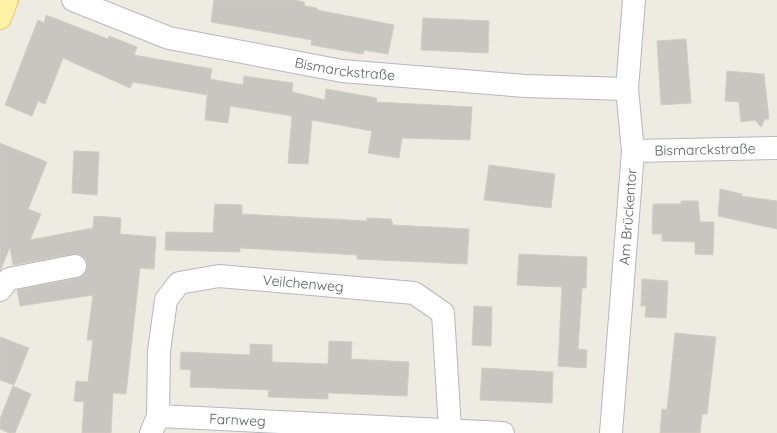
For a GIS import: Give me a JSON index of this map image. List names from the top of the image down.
{
  "streets": {
    "street": [
      "Bismarckstraße",
      "Am Brückentor",
      "Veilchenweg",
      "Farnweg"
    ]
  },
  "crossings": [
    ["Bismarckstraße", "Am Brückentor"],
    ["Veilchenweg", "Farnweg"]
  ]
}
